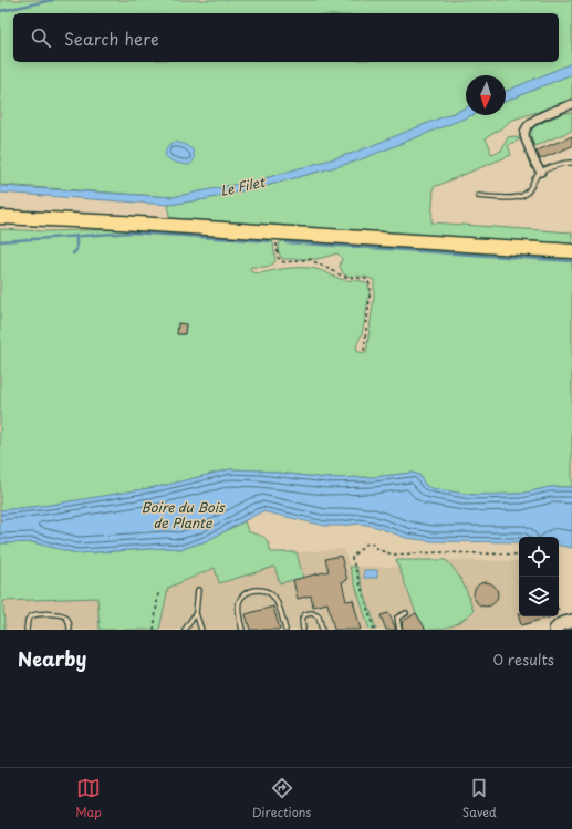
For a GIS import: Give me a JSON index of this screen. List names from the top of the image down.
{
  "water": ["Le Filet", "Boire du Bois de Plante"],
  "north": "bottom",
  "page": {
    "search": "Search here",
    "heading": ["Nearby", "0 results"],
    "nav": ["Map", "Directions", "Saved"]
  }
}
